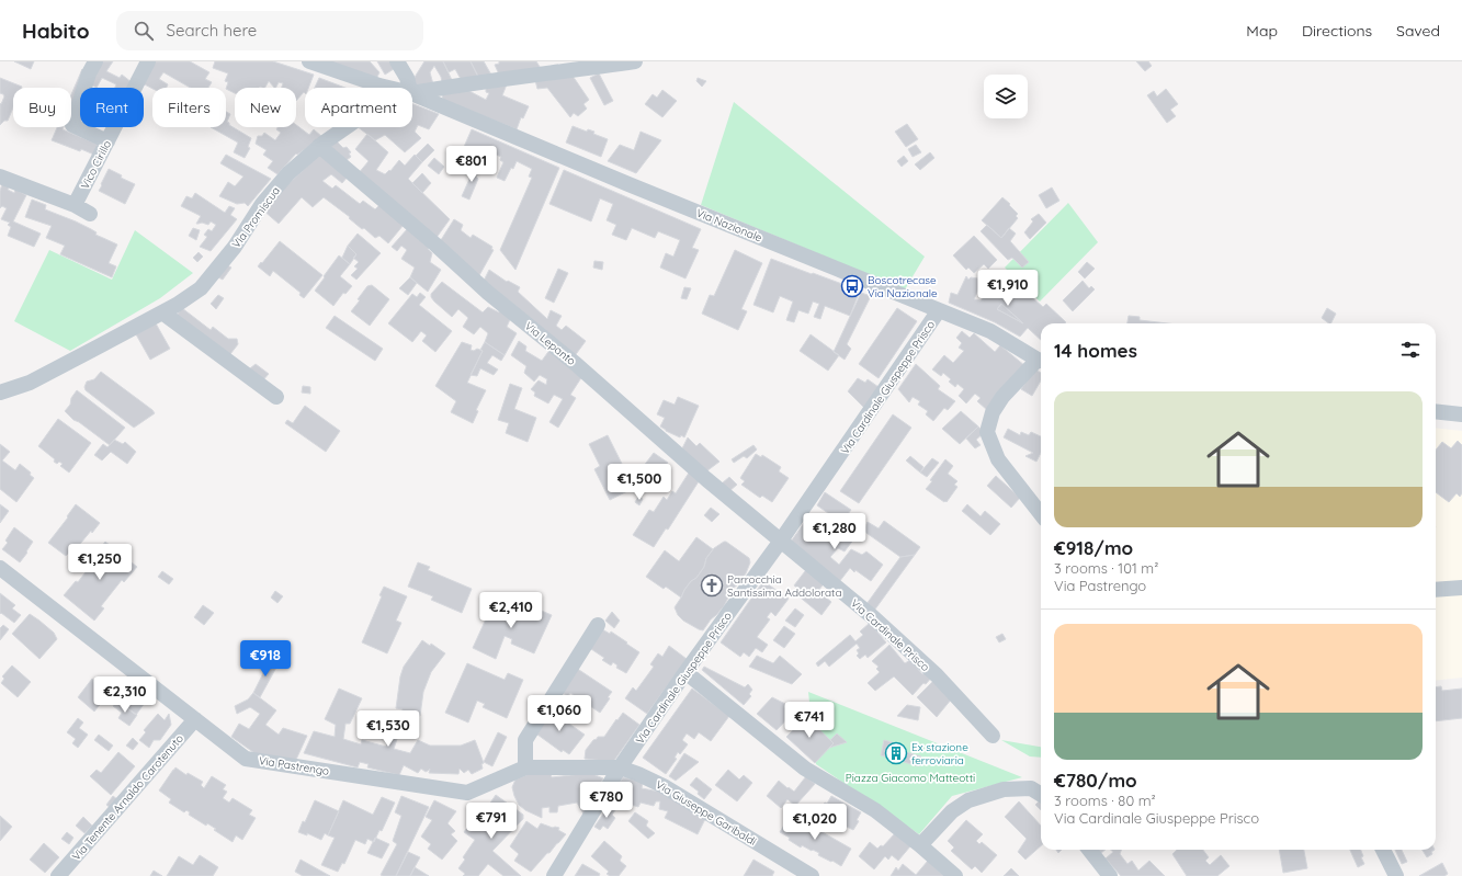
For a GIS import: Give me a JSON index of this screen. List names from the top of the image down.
{
  "streets": {
    "street": [
      "Vico Cirillo",
      "Via Promiscua",
      "Via Nazionale",
      "Via Lepanto",
      "Via Cardinale Giuspeppe Prisco",
      "Via Cardinale Prisco",
      "Via Pastrengo",
      "Via Tenente Arnaldo Carotenuto",
      "Via Giuseppe Garibaldi"
    ]
  },
  "crossings": [
    ["Via Promiscua", "Via Nazionale"],
    ["Via Promiscua", "Via Lepanto"],
    ["Via Nazionale", "Via Cardinale Giuspeppe Prisco"],
    ["Via Lepanto", "Via Cardinale Giuspeppe Prisco"],
    ["Via Lepanto", "Via Cardinale Prisco"],
    ["Via Cardinale Giuspeppe Prisco", "Via Cardinale Prisco"],
    ["Via Cardinale Giuspeppe Prisco", "Via Pastrengo"],
    ["Via Cardinale Giuspeppe Prisco", "Via Giuseppe Garibaldi"],
    ["Via Pastrengo", "Via Tenente Arnaldo Carotenuto"],
    ["Via Pastrengo", "Via Giuseppe Garibaldi"]
  ],
  "parks": ["Piazza Giacomo Matteotti"],
  "places": {
    "bus stop": ["Boscotrecase Via Nazionale"],
    "church": ["Parrocchia Santissima Addolorata"],
    "building": ["Ex stazione ferroviaria"]
  },
  "page": {
    "header": "Habito",
    "search": "Search here",
    "nav": ["Map", "Directions", "Saved"],
    "chip": [
      "Buy",
      "Rent",
      "Filters",
      "New",
      "Apartment"
    ],
    "price": [
      "€801",
      "€1,910",
      "€1,500",
      "€1,280",
      "€1,250",
      "€2,410",
      "€918",
      "€2,310",
      "€1,060",
      "€741",
      "€1,530",
      "€780",
      "€791",
      "€1,020"
    ],
    "heading": "14 homes",
    "list": [
      {
        "name": "€918/mo",
        "note": "3 rooms · 101 m² · Via Pastrengo"
      },
      {
        "name": "€780/mo",
        "note": "3 rooms · 80 m² · Via Cardinale Giuspeppe Prisco"
      }
    ]
  }
}
